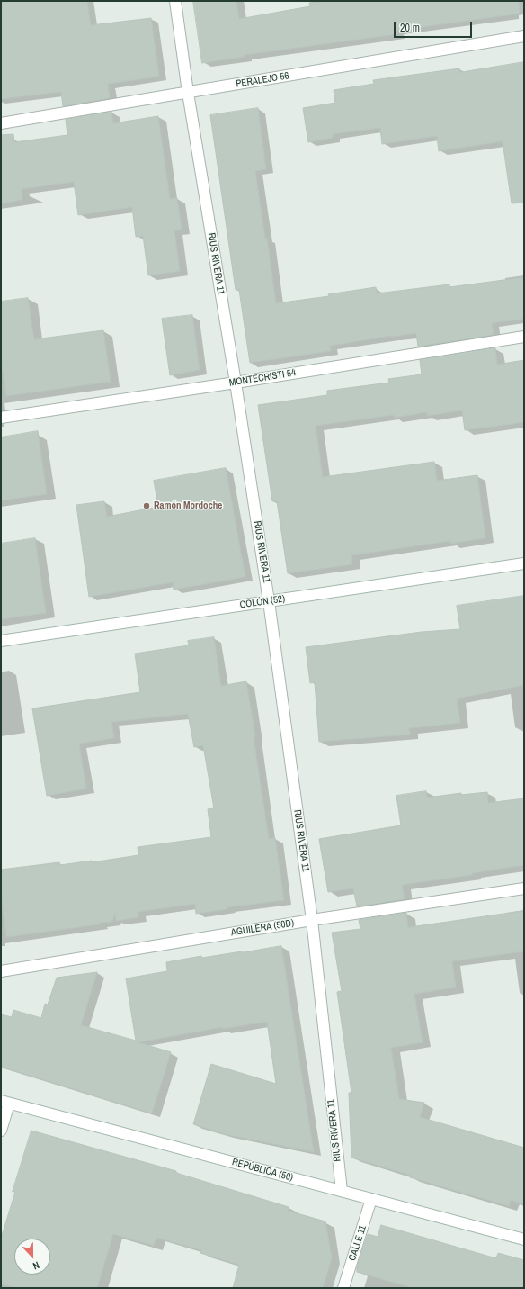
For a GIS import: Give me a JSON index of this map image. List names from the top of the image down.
{
  "streets": {
    "street": [
      "PERALEJO 56",
      "RIUS RIVERA 11",
      "MONTECRISTI 54",
      "COLÓN (52)",
      "AGUILERA (50D)",
      "REPÚBLICA (50)",
      "CALLE 11"
    ]
  },
  "crossings": [
    ["PERALEJO 56", "RIUS RIVERA 11"],
    ["RIUS RIVERA 11", "MONTECRISTI 54"],
    ["RIUS RIVERA 11", "COLÓN (52)"],
    ["RIUS RIVERA 11", "AGUILERA (50D)"],
    ["RIUS RIVERA 11", "REPÚBLICA (50)"],
    ["REPÚBLICA (50)", "CALLE 11"]
  ],
  "places": ["Ramón Mordoche"],
  "scale_bar": "20 m",
  "north": "bottom"
}
